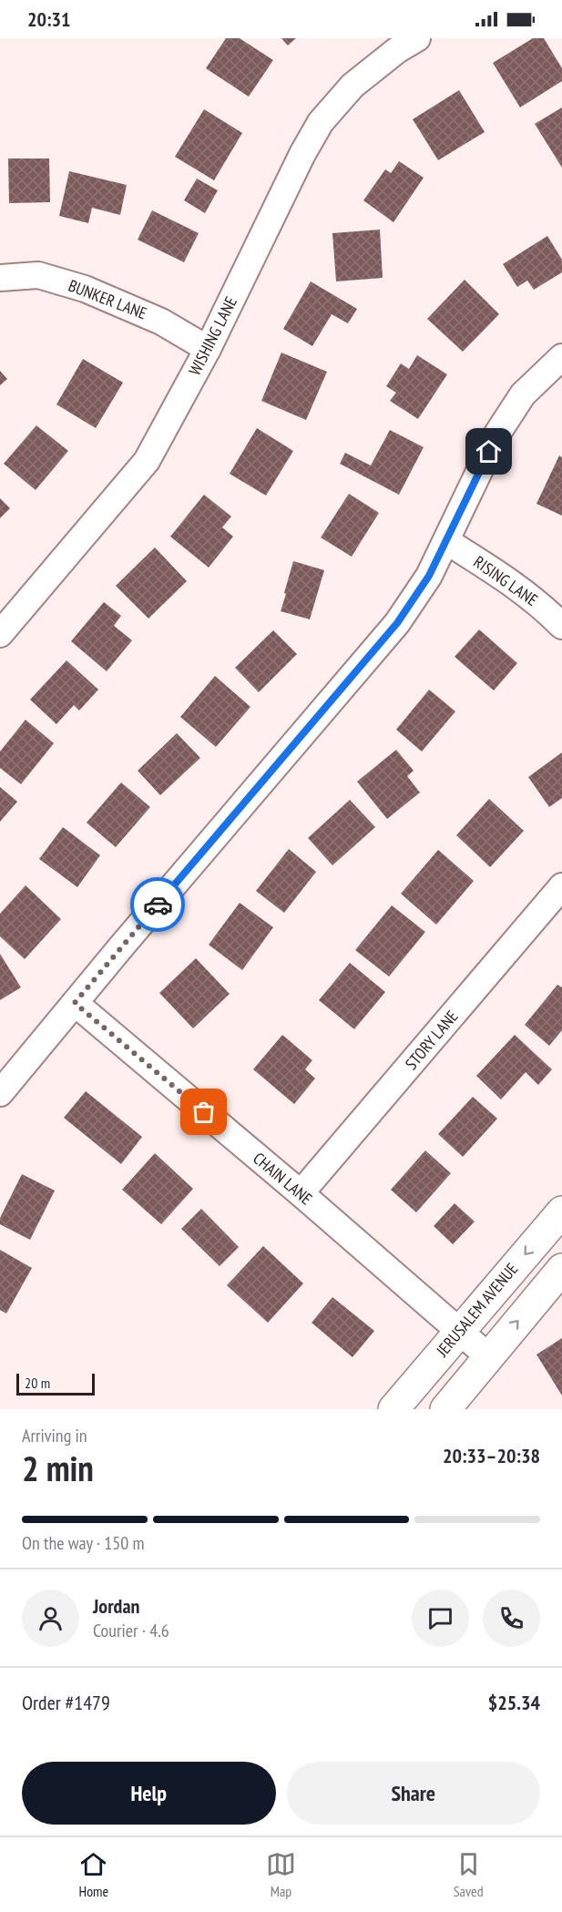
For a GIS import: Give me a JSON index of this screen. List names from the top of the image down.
{
  "streets": {
    "main road": ["JERUSALEM AVENUE"],
    "street": [
      "BUNKER LANE",
      "WISHING LANE",
      "RISING LANE",
      "STORY LANE",
      "CHAIN LANE"
    ]
  },
  "crossings": [
    ["BUNKER LANE", "WISHING LANE"],
    ["STORY LANE", "CHAIN LANE"],
    ["CHAIN LANE", "JERUSALEM AVENUE"]
  ],
  "scale_bar": "20 m",
  "page": {
    "status": "20:31",
    "scale": "20 m",
    "heading": ["2 min", "Arriving in", "20:33–20:38"],
    "panel": [
      "Jordan",
      "Courier · 4.6",
      "Order #1479",
      "$25.34"
    ],
    "bar": "On the way · 150 m",
    "buttons": ["Help", "Share"],
    "tabs": ["Home", "Map", "Saved"]
  }
}
